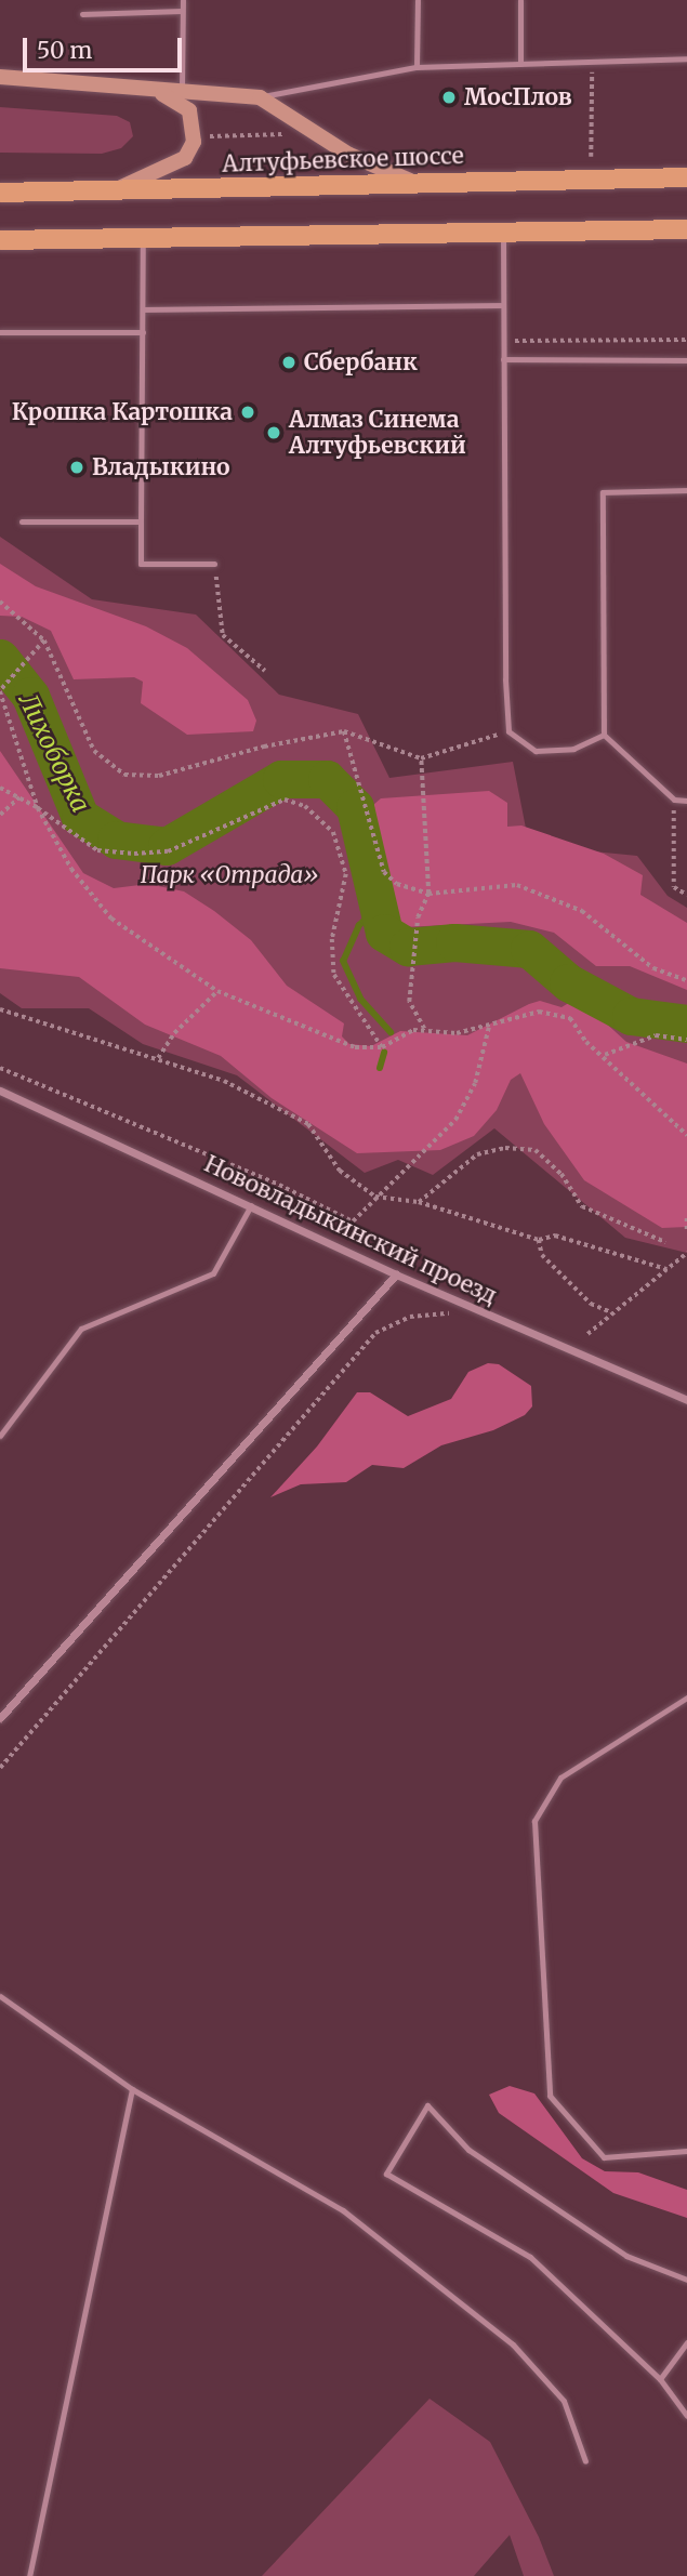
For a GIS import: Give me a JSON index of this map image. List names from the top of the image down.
{
  "streets": {
    "main road": ["Алтуфьевское шоссе"],
    "street": ["Нововладыкинский проезд"]
  },
  "water": ["Лихоборка"],
  "parks": ["Парк «Отрада»"],
  "places": [
    "МосПлов",
    "Сбербанк",
    "Крошка Картошка",
    "Алмаз Синема Алтуфьевский",
    "Владыкино"
  ],
  "scale_bar": "50 m"
}
